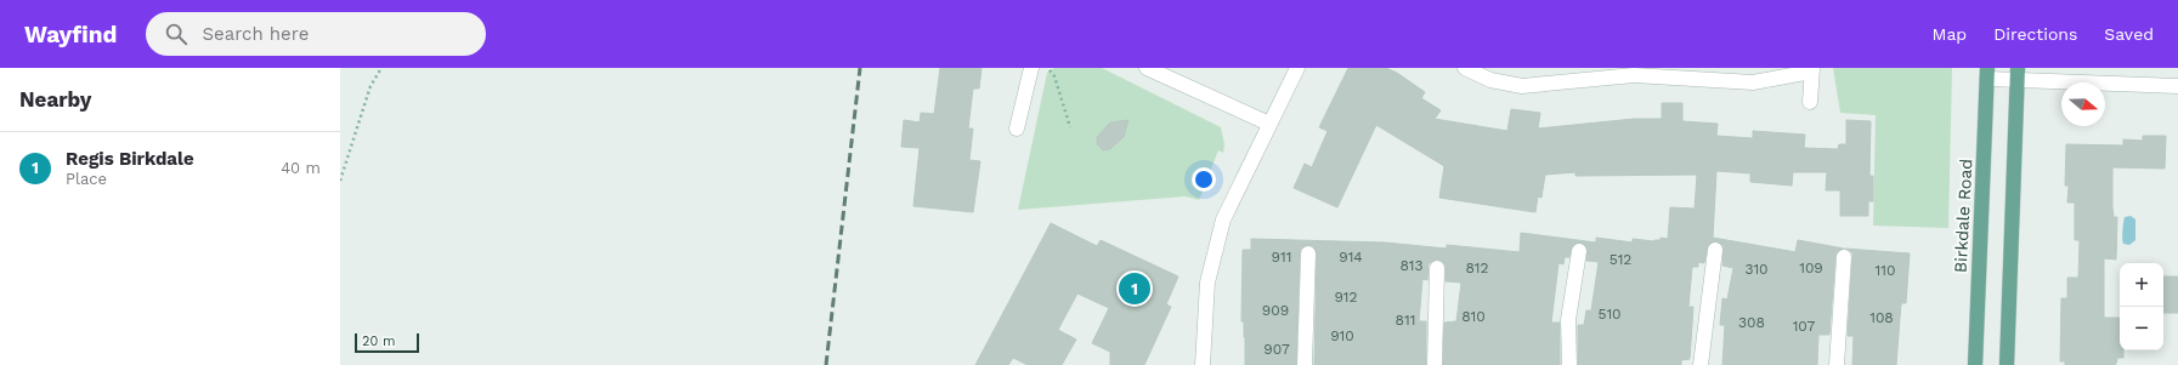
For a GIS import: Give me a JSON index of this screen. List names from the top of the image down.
{
  "streets": {
    "main road": ["Birkdale Road"]
  },
  "house_numbers": [
    "911",
    "914",
    "512",
    "813",
    "812",
    "109",
    "310",
    "110",
    "912",
    "909",
    "510",
    "810",
    "108",
    "811",
    "308",
    "107",
    "910",
    "907"
  ],
  "scale_bar": "20 m",
  "north": "right",
  "page": {
    "header": "Wayfind",
    "search": "Search here",
    "nav": ["Map", "Directions", "Saved"],
    "heading": "Nearby",
    "list": [
      {
        "mark": "1",
        "name": "Regis Birkdale",
        "note": "Place",
        "value": "40 m"
      }
    ],
    "map_buttons": ["+", "−"],
    "pins": "1",
    "scale": "20 m"
  }
}
